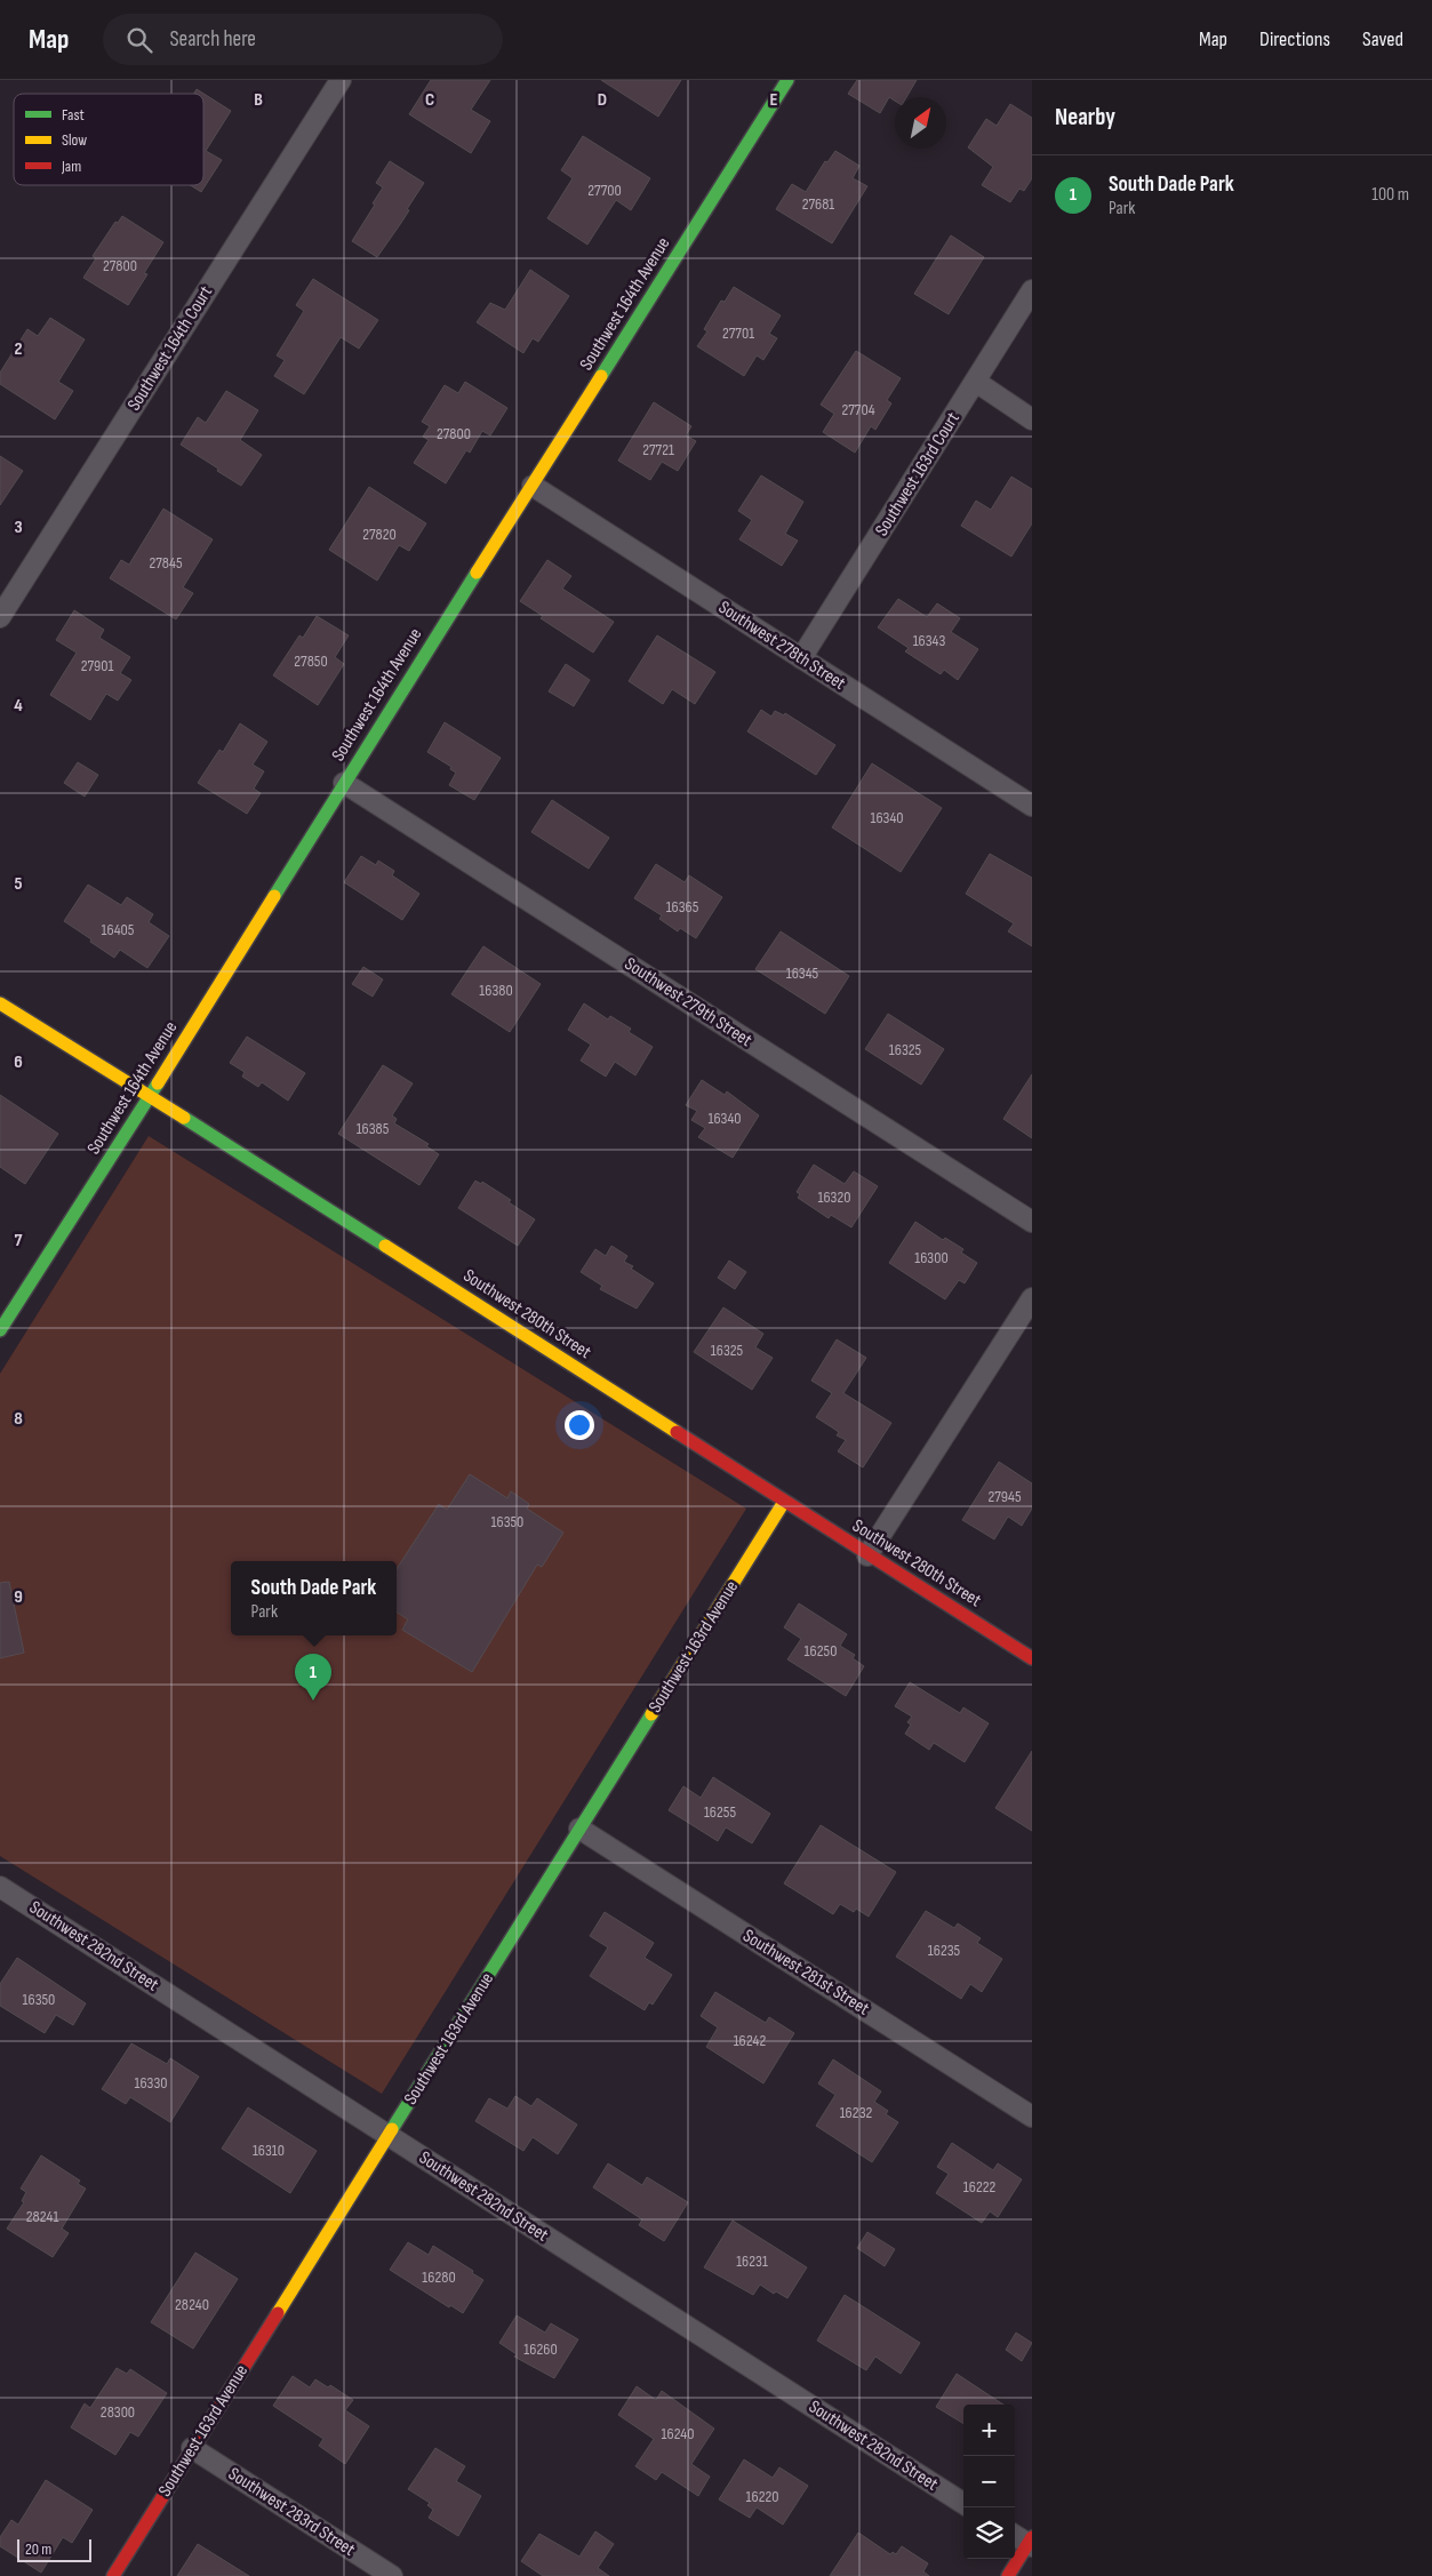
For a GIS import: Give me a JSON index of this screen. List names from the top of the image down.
{
  "streets": {
    "street": [
      "Southwest 164th Avenue",
      "Southwest 164th Court",
      "Southwest 163rd Court",
      "Southwest 278th Street",
      "Southwest 279th Street",
      "Southwest 280th Street",
      "Southwest 163rd Avenue",
      "Southwest 282nd Street",
      "Southwest 281st Street",
      "Southwest 283rd Street"
    ]
  },
  "crossings": [
    ["Southwest 164th Avenue", "Southwest 278th Street"],
    ["Southwest 164th Avenue", "Southwest 279th Street"],
    ["Southwest 164th Avenue", "Southwest 280th Street"],
    ["Southwest 163rd Court", "Southwest 278th Street"],
    ["Southwest 280th Street", "Southwest 163rd Avenue"],
    ["Southwest 163rd Avenue", "Southwest 282nd Street"],
    ["Southwest 163rd Avenue", "Southwest 281st Street"],
    ["Southwest 163rd Avenue", "Southwest 283rd Street"]
  ],
  "house_numbers": [
    "27700",
    "27681",
    "27800",
    "27701",
    "27704",
    "27800",
    "27721",
    "27820",
    "27845",
    "16343",
    "27850",
    "27901",
    "16340",
    "16365",
    "16405",
    "16345",
    "16380",
    "16325",
    "16340",
    "16385",
    "16320",
    "16300",
    "16325",
    "27945",
    "16350",
    "16250",
    "16255",
    "16235",
    "16350",
    "16242",
    "16330",
    "16232",
    "16310",
    "16222",
    "28241",
    "16231",
    "16280",
    "28240",
    "16260",
    "28300",
    "16240",
    "16220"
  ],
  "legend": ["Fast", "Slow", "Jam"],
  "scale_bar": "20 m",
  "north": "top right",
  "page": {
    "header": "Map",
    "search": "Search here",
    "nav": ["Map", "Directions", "Saved"],
    "heading": "Nearby",
    "list": [
      {
        "mark": "1",
        "name": "South Dade Park",
        "note": "Park",
        "value": "100 m"
      }
    ],
    "popup": ["South Dade Park", "Park"],
    "pins": "1",
    "map_buttons": ["+", "−"],
    "scale": "20 m"
  },
  "grid": {
    "columns": [
      "B",
      "C",
      "D",
      "E"
    ],
    "rows": [
      "2",
      "3",
      "4",
      "5",
      "6",
      "7",
      "8",
      "9"
    ]
  }
}
